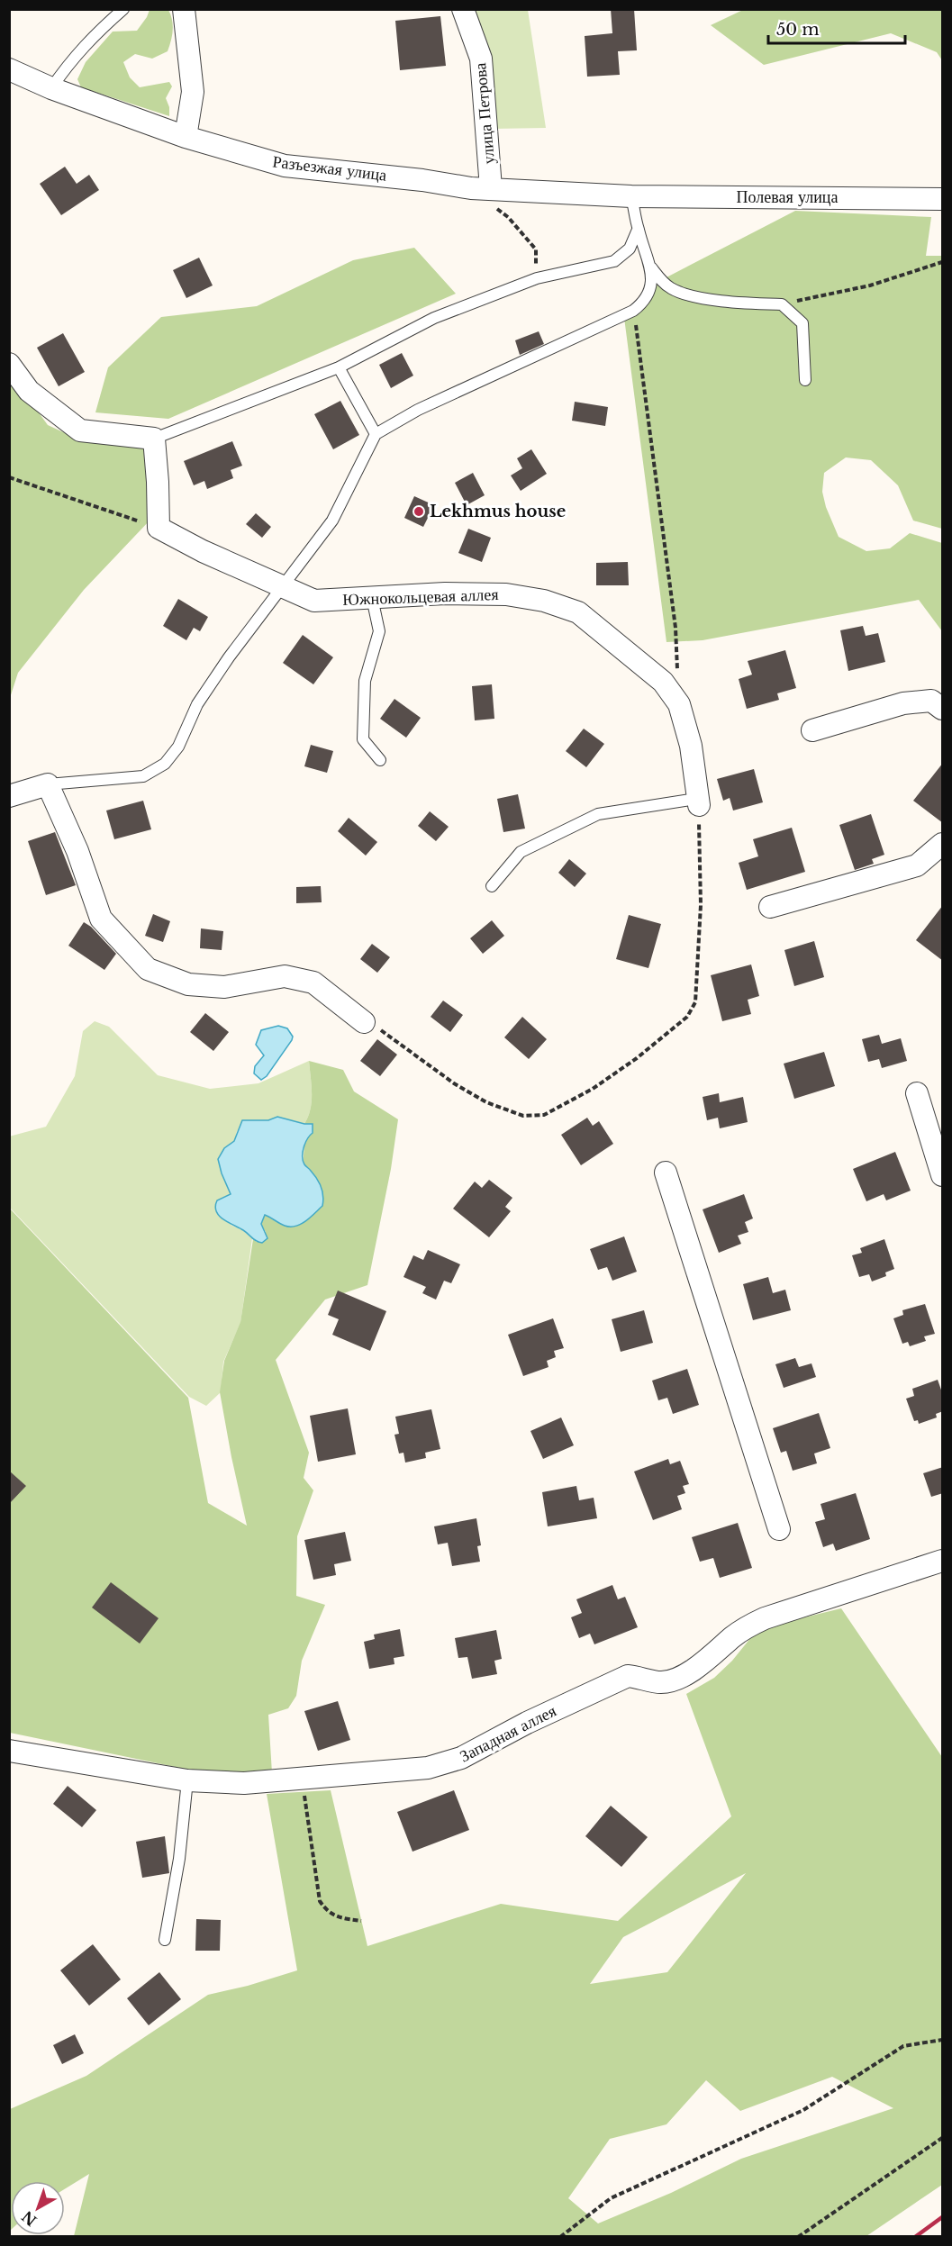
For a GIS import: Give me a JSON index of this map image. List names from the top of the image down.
{
  "streets": {
    "street": [
      "улица Петрова",
      "Разъезжая улица",
      "Полевая улица",
      "Южнокольцевая аллея",
      "Западная аллея"
    ]
  },
  "crossings": [
    ["улица Петрова", "Разъезжая улица"],
    ["Разъезжая улица", "Полевая улица"]
  ],
  "places": ["Lekhmus house"],
  "scale_bar": "50 m",
  "north": "bottom left"
}
